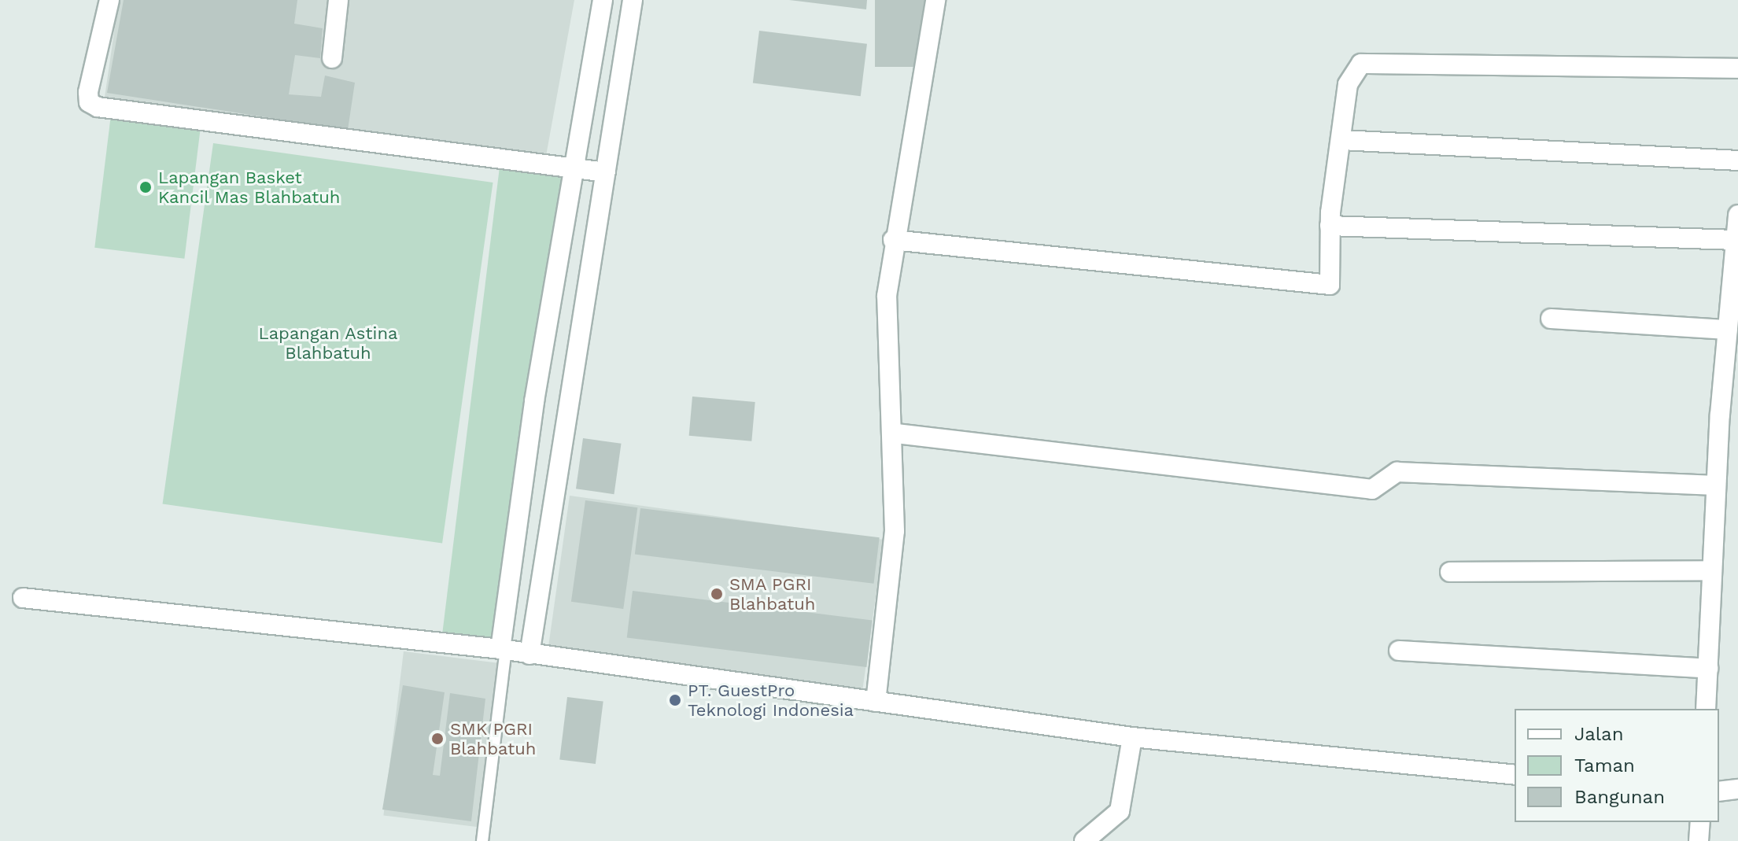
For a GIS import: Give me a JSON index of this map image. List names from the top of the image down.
{
  "parks": ["Lapangan Astina Blahbatuh"],
  "places": [
    "Lapangan Basket Kancil Mas Blahbatuh",
    "SMA PGRI Blahbatuh",
    "PT. GuestPro Teknologi Indonesia",
    "SMK PGRI Blahbatuh"
  ],
  "legend": ["Jalan", "Taman", "Bangunan"]
}
